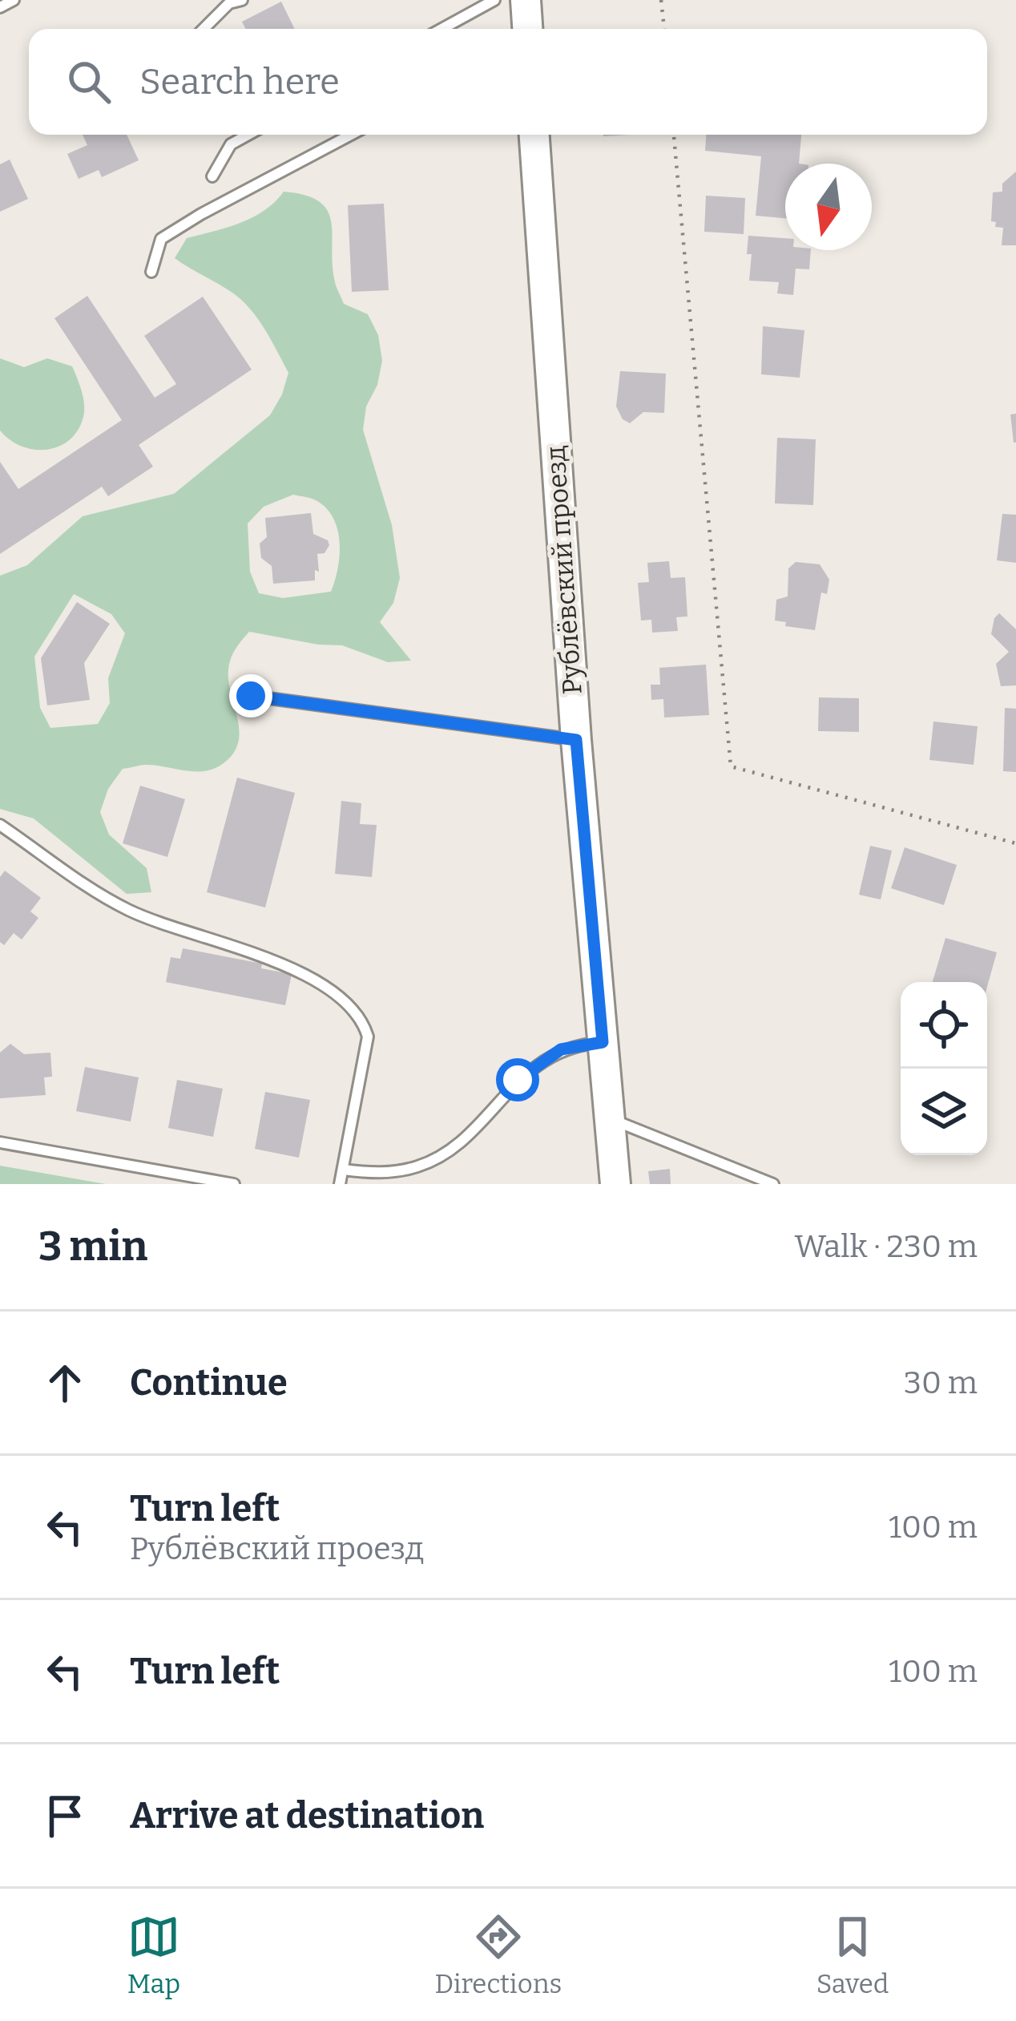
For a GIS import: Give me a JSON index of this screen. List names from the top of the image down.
{
  "streets": {
    "street": ["Рублёвский проезд"]
  },
  "north": "bottom",
  "page": {
    "search": "Search here",
    "heading": ["3 min", "Walk · 230 m"],
    "list": [
      ["Continue", "30 m"],
      ["Turn left", "Рублёвский проезд", "100 m"],
      ["Turn left", "100 m"],
      "Arrive at destination"
    ],
    "nav": ["Map", "Directions", "Saved"]
  }
}
